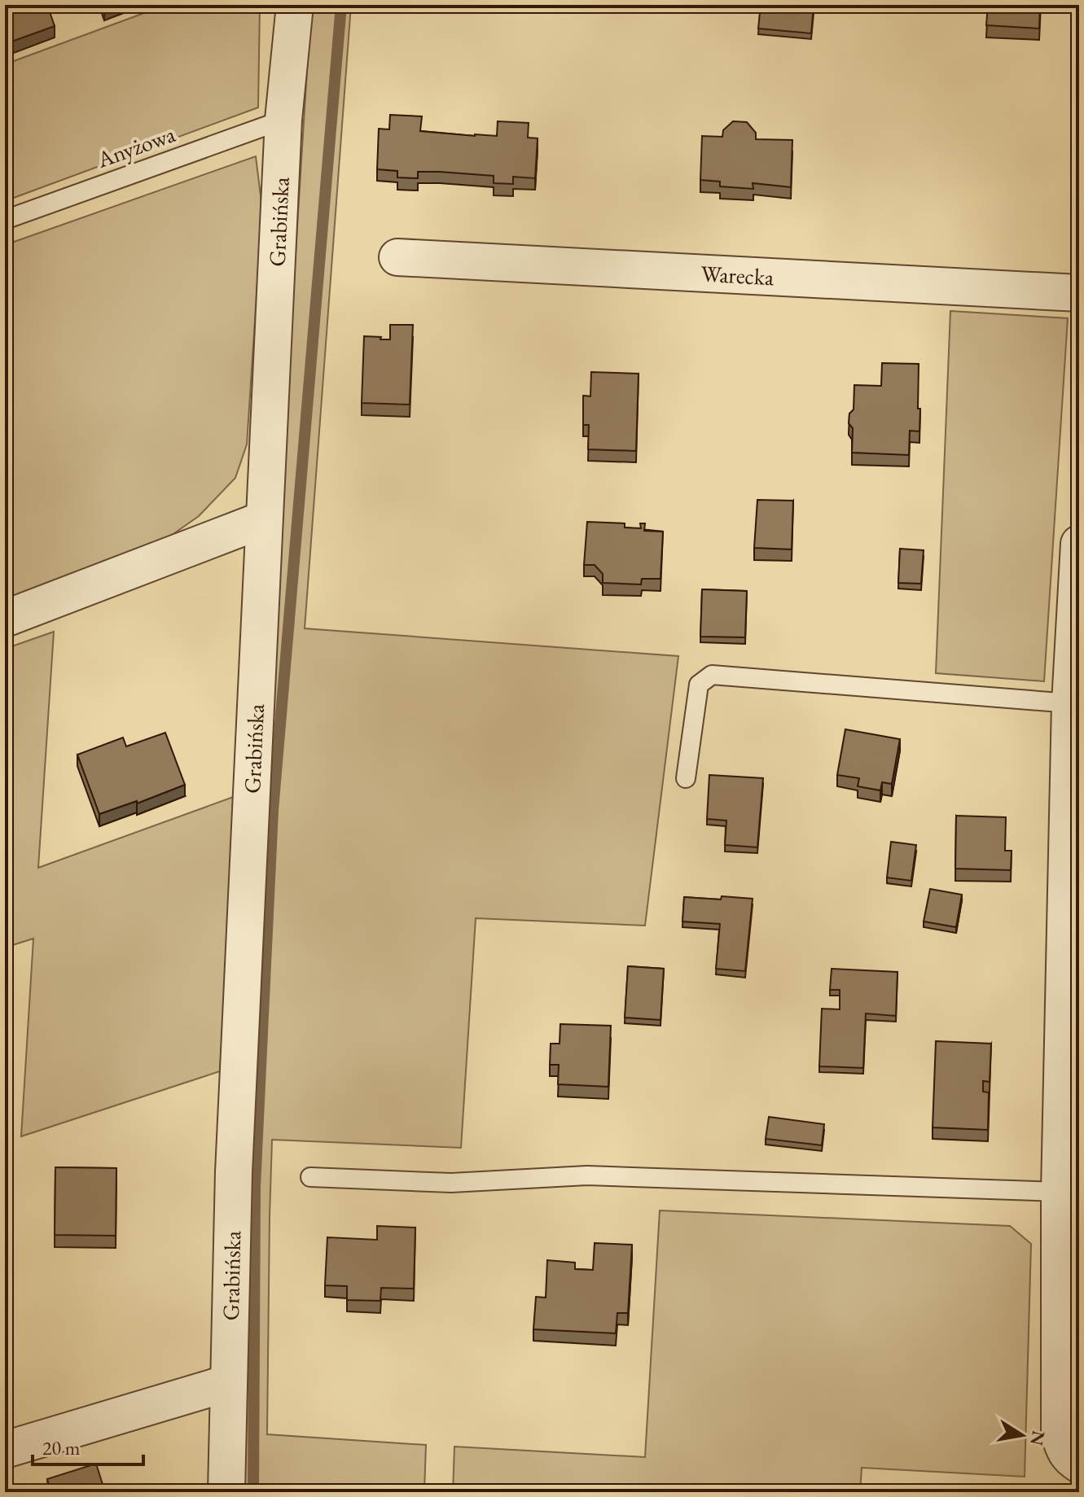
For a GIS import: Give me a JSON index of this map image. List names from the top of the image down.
{
  "streets": {
    "street": ["Grabińska", "Warecka"],
    "lane": ["Anyżowa"]
  },
  "crossings": [
    ["Anyżowa", "Grabińska"]
  ],
  "scale_bar": "20 m",
  "north": "right"
}
